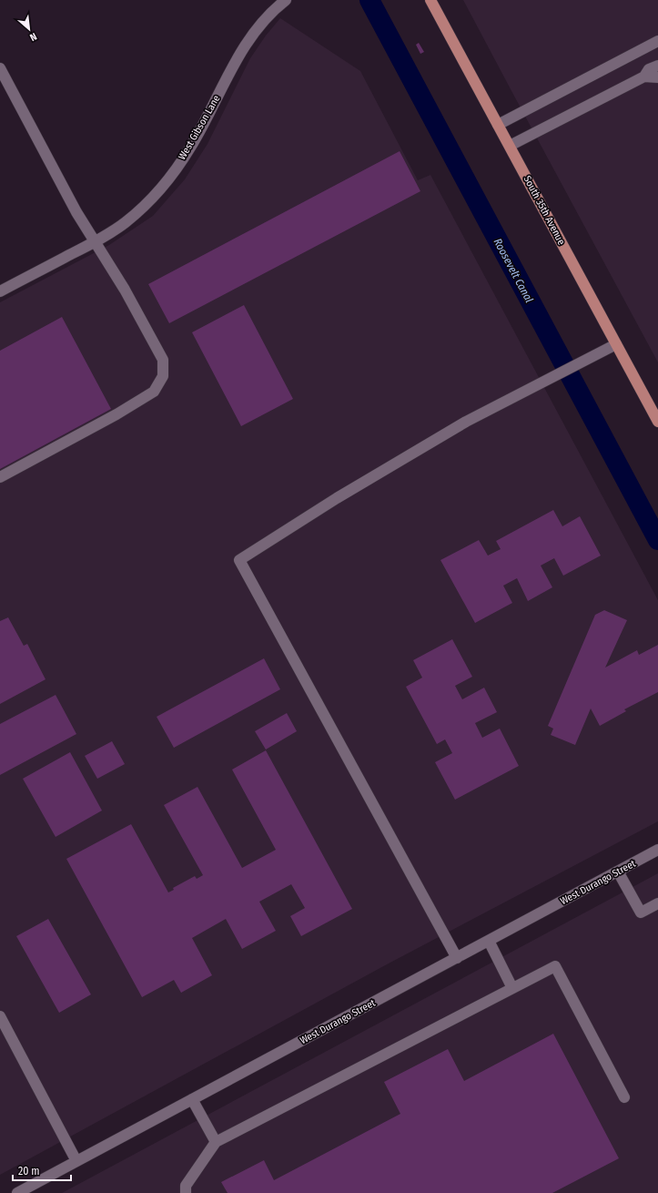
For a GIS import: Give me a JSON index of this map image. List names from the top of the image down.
{
  "streets": {
    "main road": ["South 35th Avenue"],
    "street": ["West Gibson Lane", "West Durango Street"]
  },
  "water": ["Roosevelt Canal"],
  "scale_bar": "20 m",
  "north": "bottom right"
}
